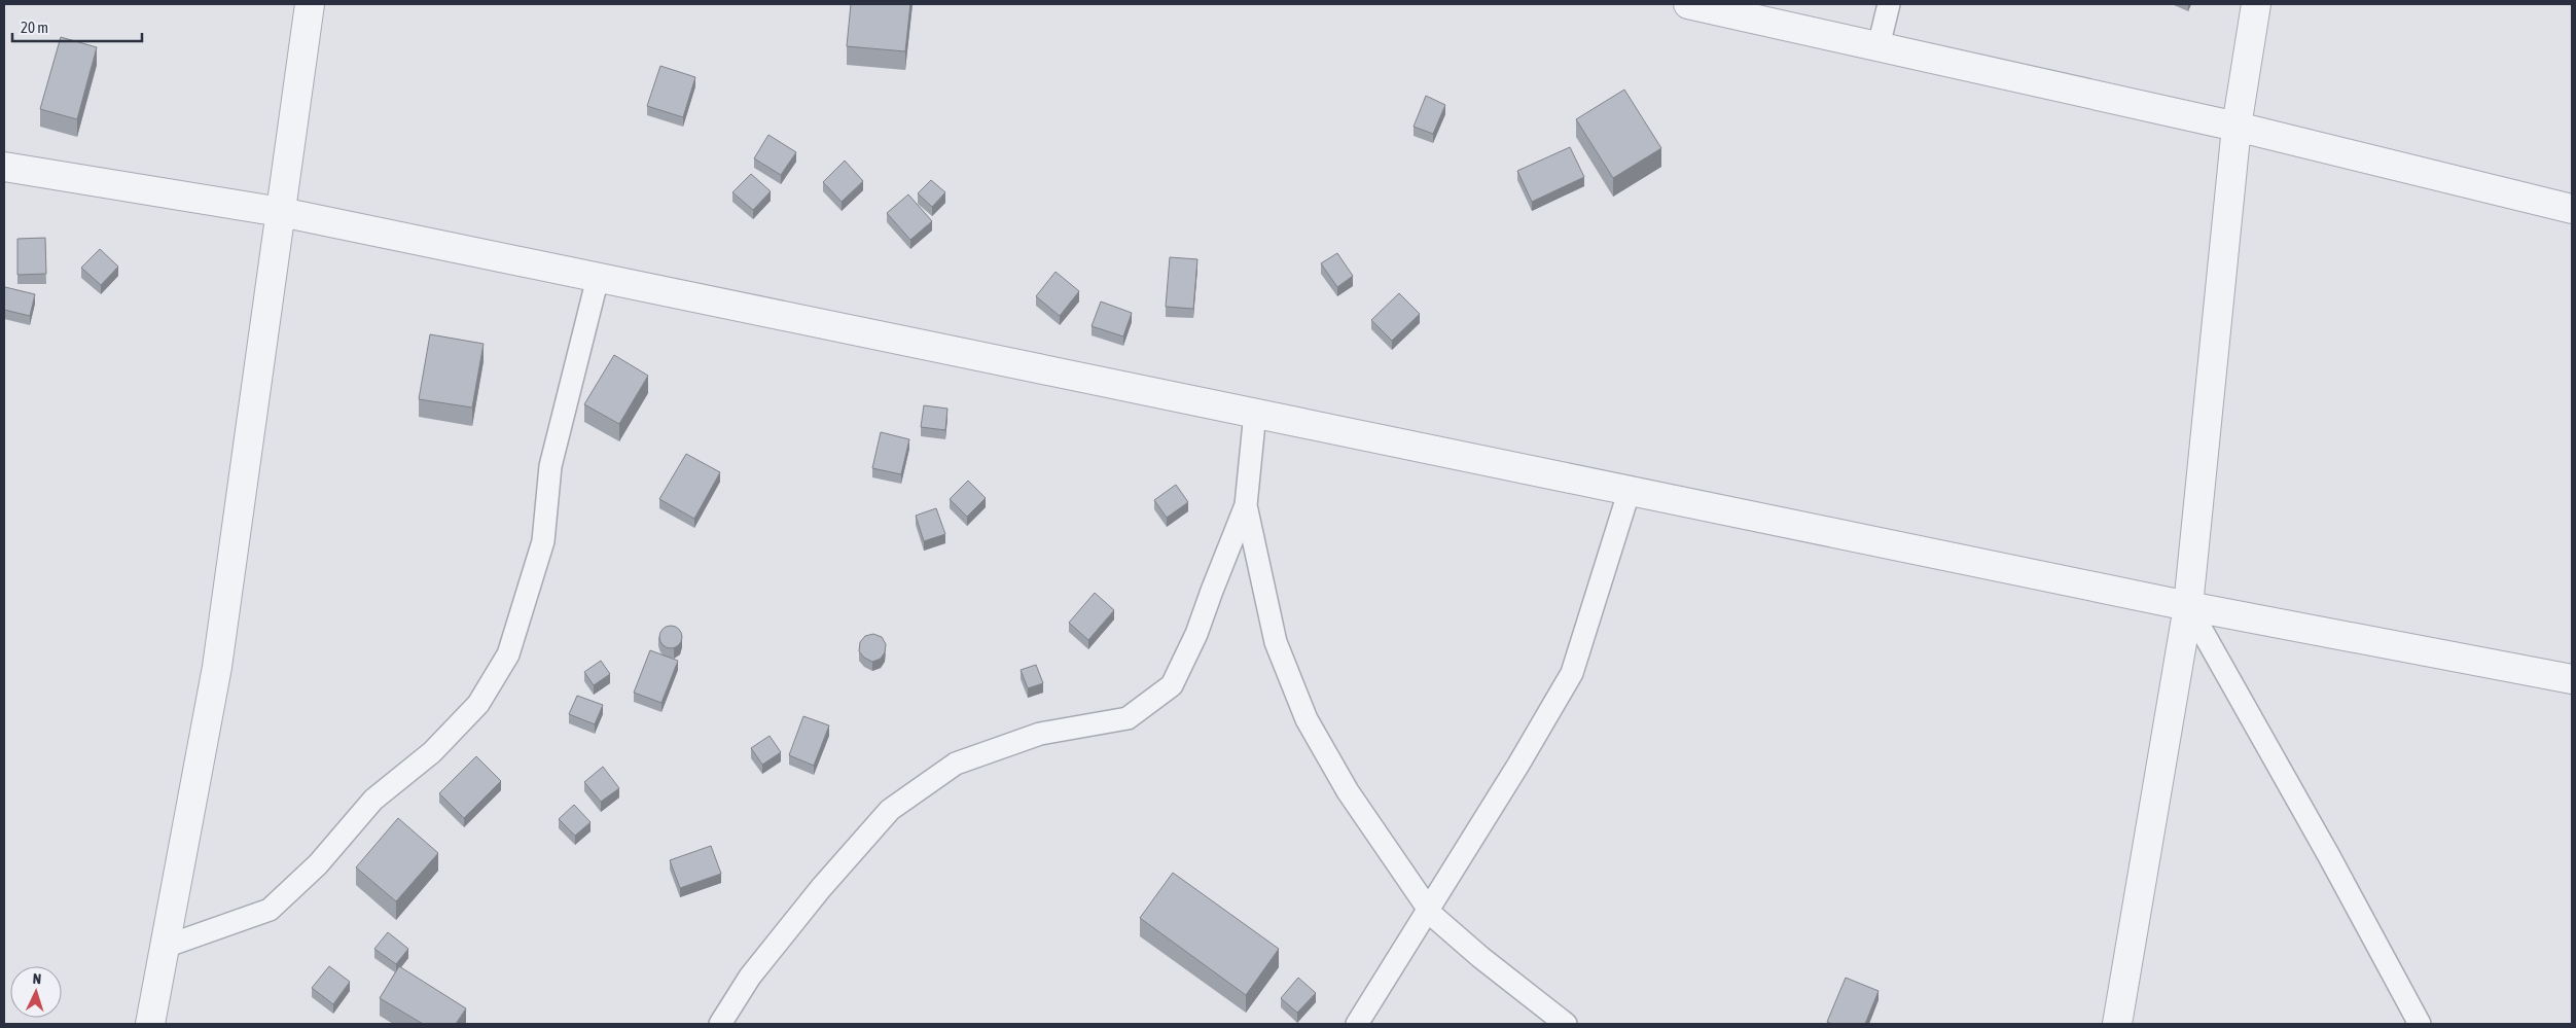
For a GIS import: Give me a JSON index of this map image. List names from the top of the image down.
{
  "scale_bar": "20 m",
  "north": "top"
}
